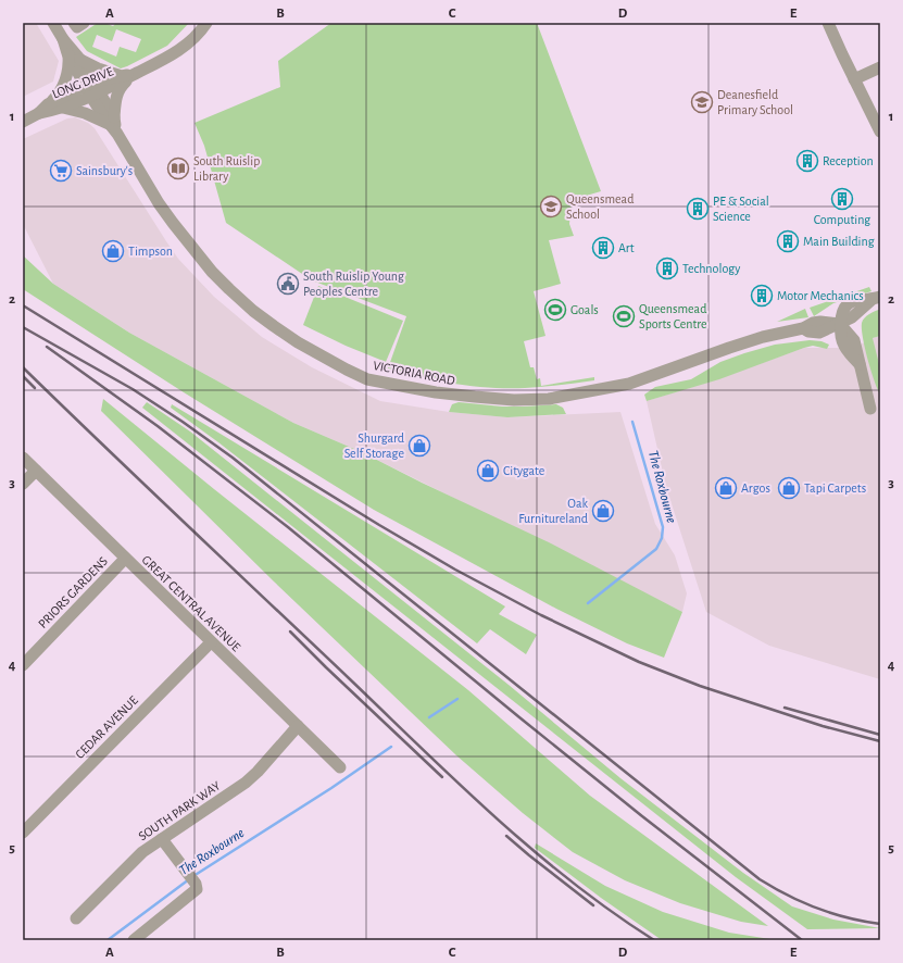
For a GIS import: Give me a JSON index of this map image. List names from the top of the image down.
{
  "streets": {
    "street": [
      "LONG DRIVE",
      "VICTORIA ROAD",
      "PRIORS GARDENS",
      "GREAT CENTRAL AVENUE",
      "CEDAR AVENUE",
      "SOUTH PARK WAY"
    ]
  },
  "crossings": [
    ["LONG DRIVE", "VICTORIA ROAD"],
    ["PRIORS GARDENS", "GREAT CENTRAL AVENUE"],
    ["GREAT CENTRAL AVENUE", "CEDAR AVENUE"],
    ["GREAT CENTRAL AVENUE", "SOUTH PARK WAY"]
  ],
  "water": ["The Roxbourne"],
  "places": {
    "school or university": ["Deanesfield Primary School", "Queensmead School"],
    "building": [
      "Reception",
      "Computing",
      "PE & Social Science",
      "Main Building",
      "Art",
      "Technology",
      "Motor Mechanics"
    ],
    "library": ["South Ruislip Library"],
    "supermarket": ["Sainsbury's"],
    "shop": [
      "Timpson",
      "Shurgard Self Storage",
      "Citygate",
      "Argos",
      "Tapi Carpets",
      "Oak Furnitureland"
    ],
    "public building": ["South Ruislip Young Peoples Centre"],
    "sports": ["Goals", "Queensmead Sports Centre"]
  },
  "grid": {
    "columns": [
      "A",
      "B",
      "C",
      "D",
      "E"
    ],
    "rows": [
      "1",
      "2",
      "3",
      "4",
      "5"
    ]
  }
}
